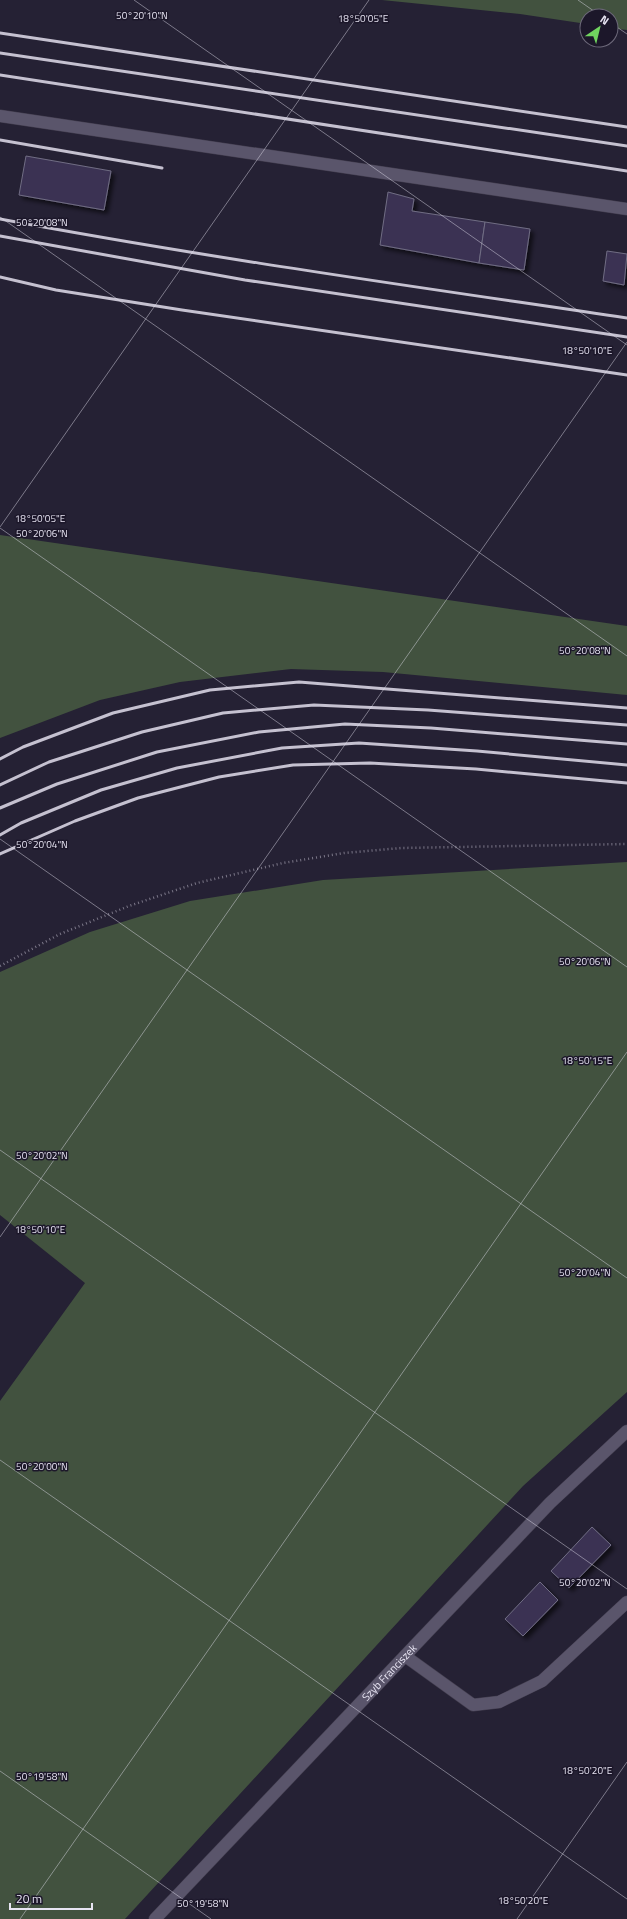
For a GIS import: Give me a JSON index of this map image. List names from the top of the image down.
{
  "streets": {
    "street": ["Szyb Franciszek"]
  },
  "scale_bar": "20 m",
  "north": "top right",
  "coordinates": [
    "50°20'10\"N",
    "18°50'05\"E",
    "50°20'08\"N",
    "18°50'10\"E",
    "50°20'06\"N",
    "50°20'04\"N",
    "18°50'15\"E",
    "50°20'02\"N",
    "50°20'00\"N",
    "18°50'20\"E",
    "50°19'58\"N"
  ]
}
